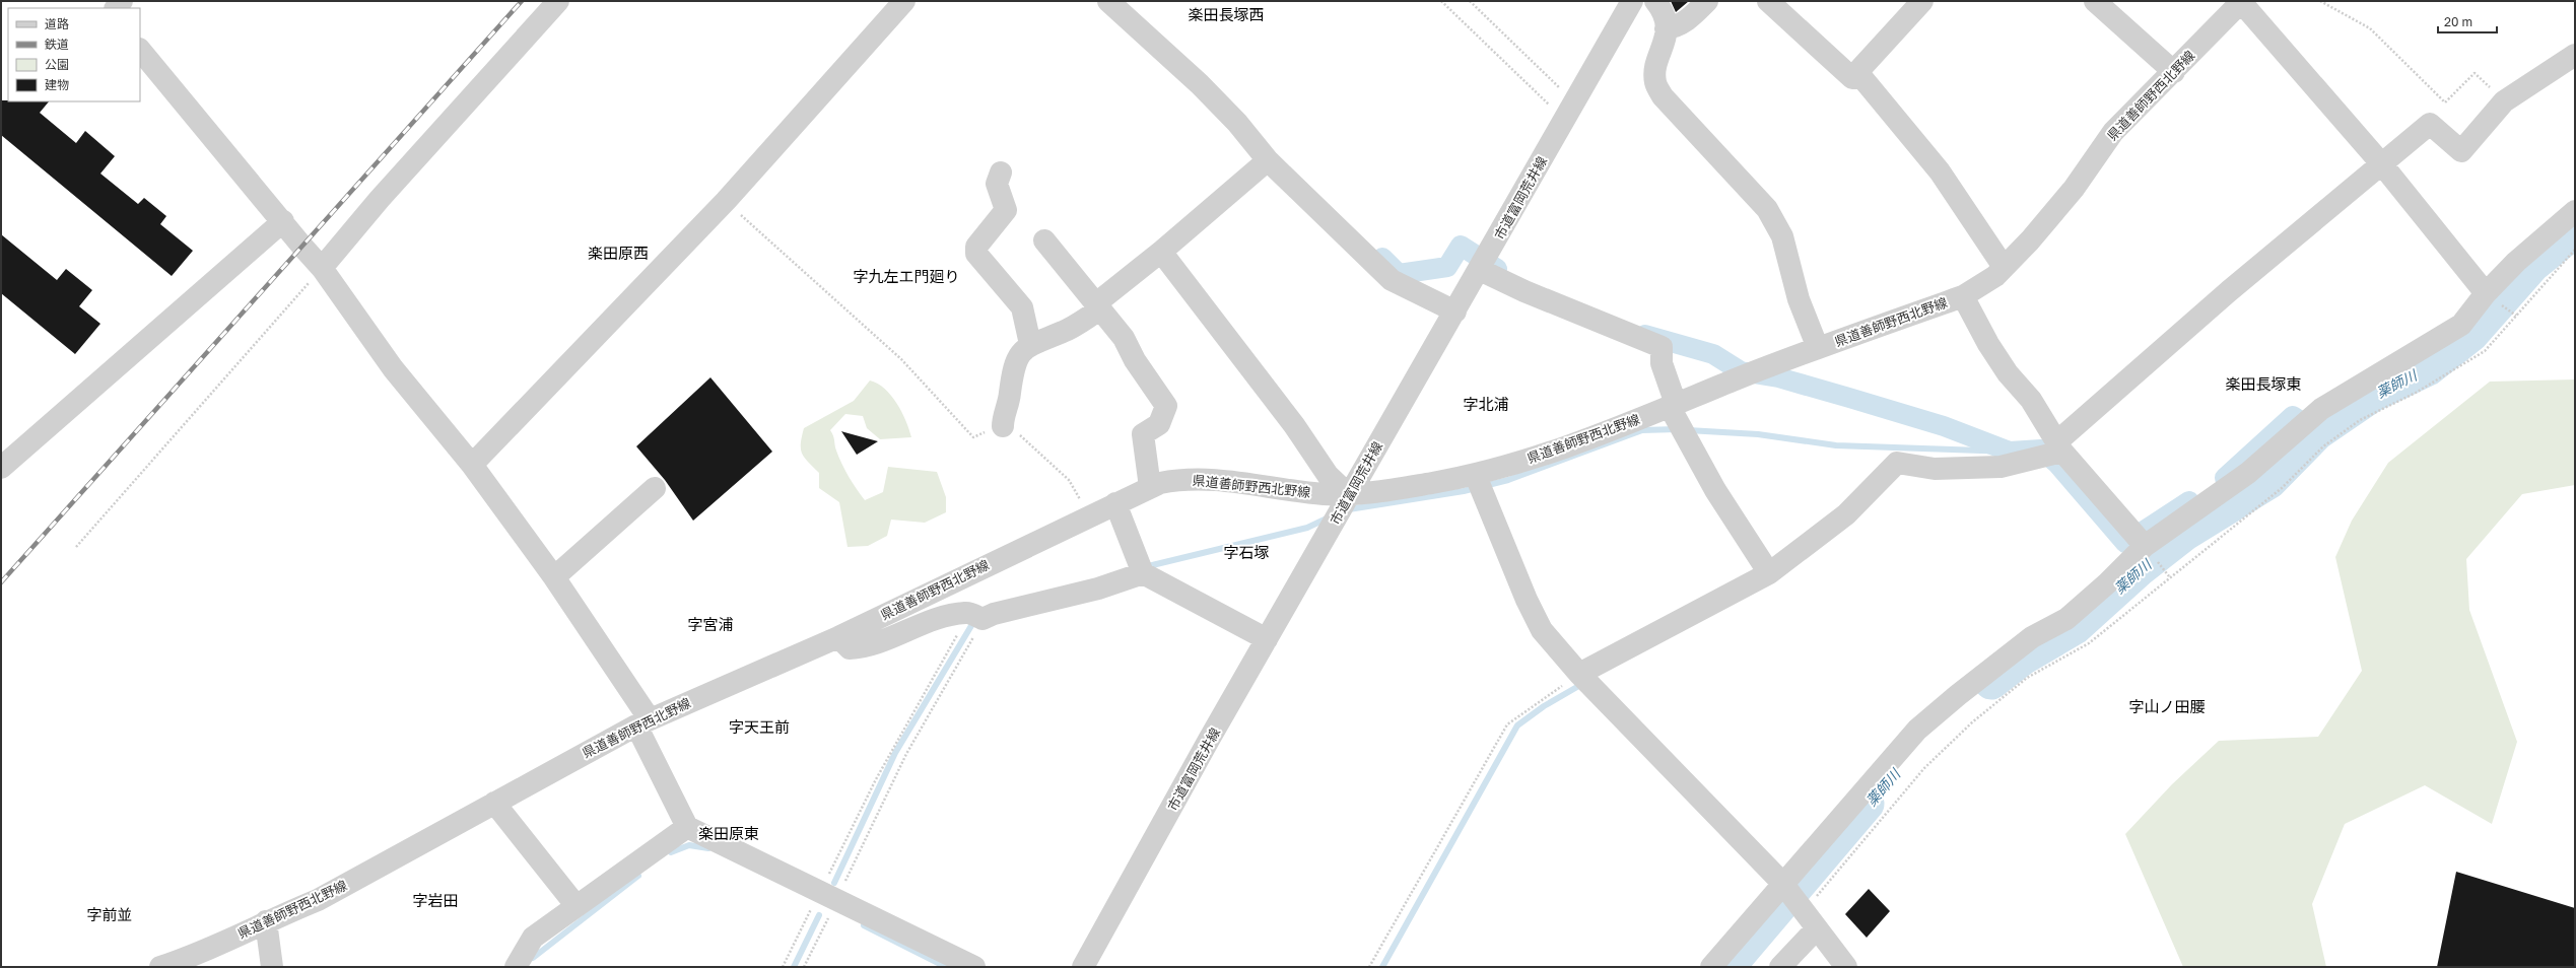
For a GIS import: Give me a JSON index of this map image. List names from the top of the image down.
{
  "streets": {
    "street": ["県道善師野西北野線", "市道富岡荒井線"]
  },
  "crossings": [
    ["県道善師野西北野線", "市道富岡荒井線"]
  ],
  "districts": [
    "楽田長塚西",
    "楽田原西",
    "字九左エ門廻り",
    "楽田長塚東",
    "字北浦",
    "字石塚",
    "字宮浦",
    "字山ノ田腰",
    "字天王前",
    "楽田原東",
    "字岩田",
    "字前並"
  ],
  "water": ["薬師川"],
  "legend": [
    "道路",
    "鉄道",
    "公園",
    "建物"
  ],
  "scale_bar": "20 m"
}
